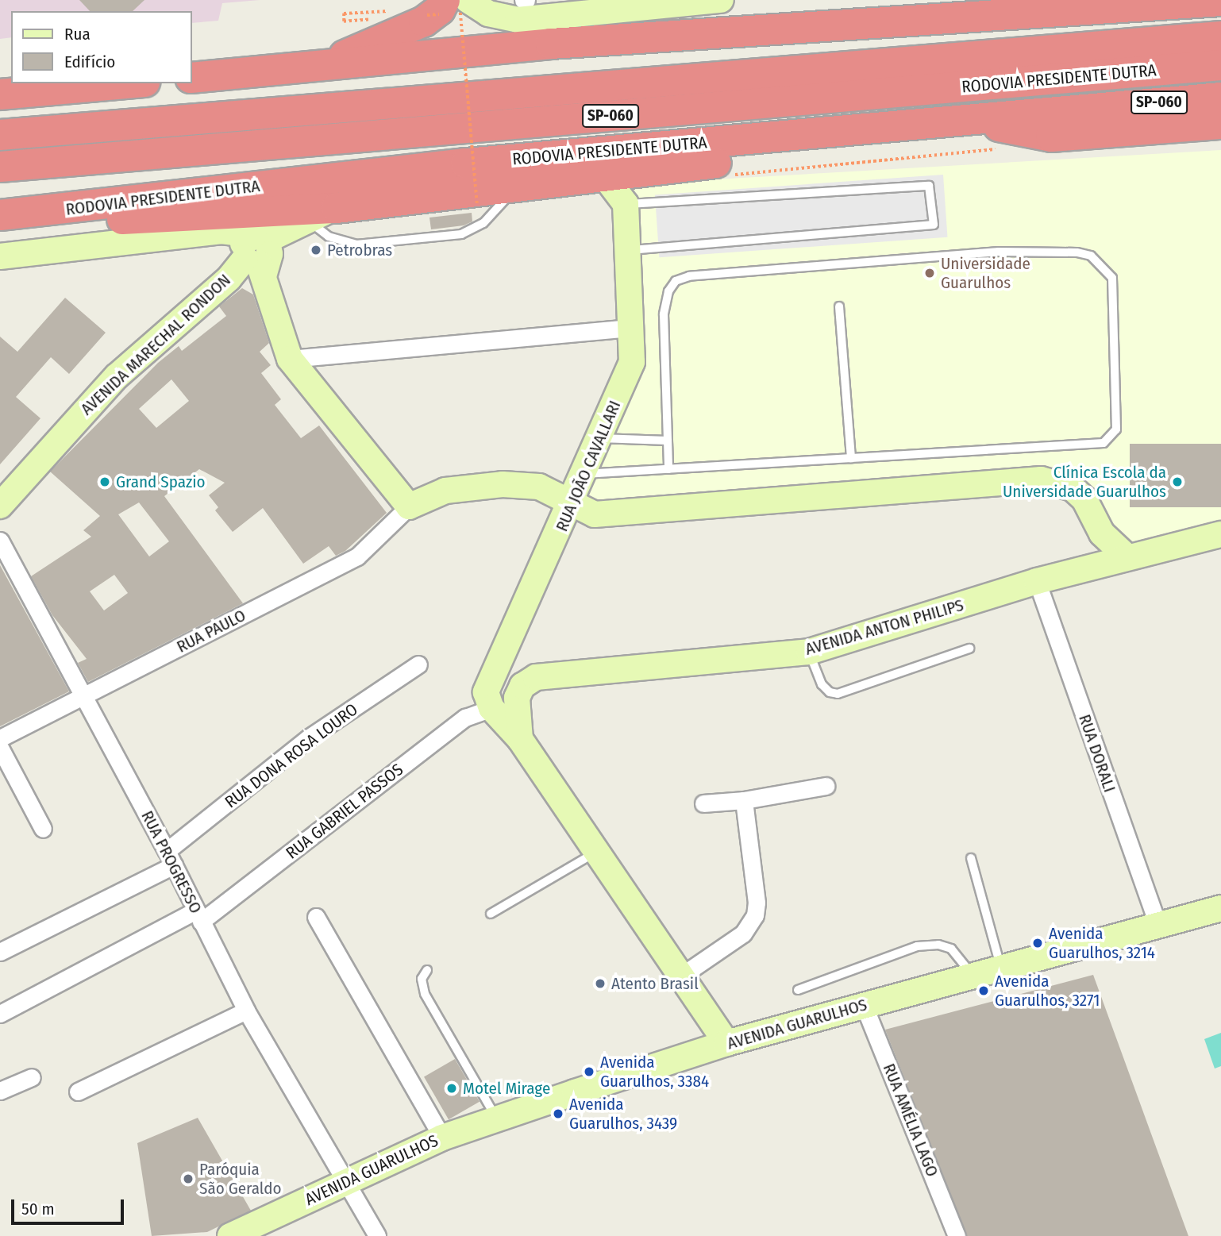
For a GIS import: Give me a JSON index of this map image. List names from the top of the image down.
{
  "streets": {
    "highway": ["RODOVIA PRESIDENTE DUTRA", "SP-060"],
    "street": [
      "AVENIDA MARECHAL RONDON",
      "RUA JOÃO CAVALLARI",
      "AVENIDA ANTON PHILIPS",
      "RUA PAULO",
      "RUA DORALI",
      "RUA DONA ROSA LOURO",
      "RUA GABRIEL PASSOS",
      "RUA PROGRESSO",
      "AVENIDA GUARULHOS",
      "RUA AMÉLIA LAGO"
    ]
  },
  "crossings": [
    ["RUA JOÃO CAVALLARI", "RUA GABRIEL PASSOS"],
    ["AVENIDA ANTON PHILIPS", "RUA DORALI"],
    ["RUA PAULO", "RUA PROGRESSO"],
    ["RUA DORALI", "AVENIDA GUARULHOS"],
    ["RUA DONA ROSA LOURO", "RUA PROGRESSO"],
    ["RUA GABRIEL PASSOS", "RUA PROGRESSO"],
    ["RUA PROGRESSO", "AVENIDA GUARULHOS"],
    ["AVENIDA GUARULHOS", "RUA AMÉLIA LAGO"]
  ],
  "places": [
    "Petrobras",
    "Universidade Guarulhos",
    "Grand Spazio",
    "Clínica Escola da Universidade Guarulhos",
    "Avenida Guarulhos, 3214",
    "Atento Brasil",
    "Avenida Guarulhos, 3271",
    "Avenida Guarulhos, 3384",
    "Motel Mirage",
    "Avenida Guarulhos, 3439",
    "Paróquia São Geraldo"
  ],
  "legend": ["Rua", "Edifício"],
  "scale_bar": "50 m"
}
